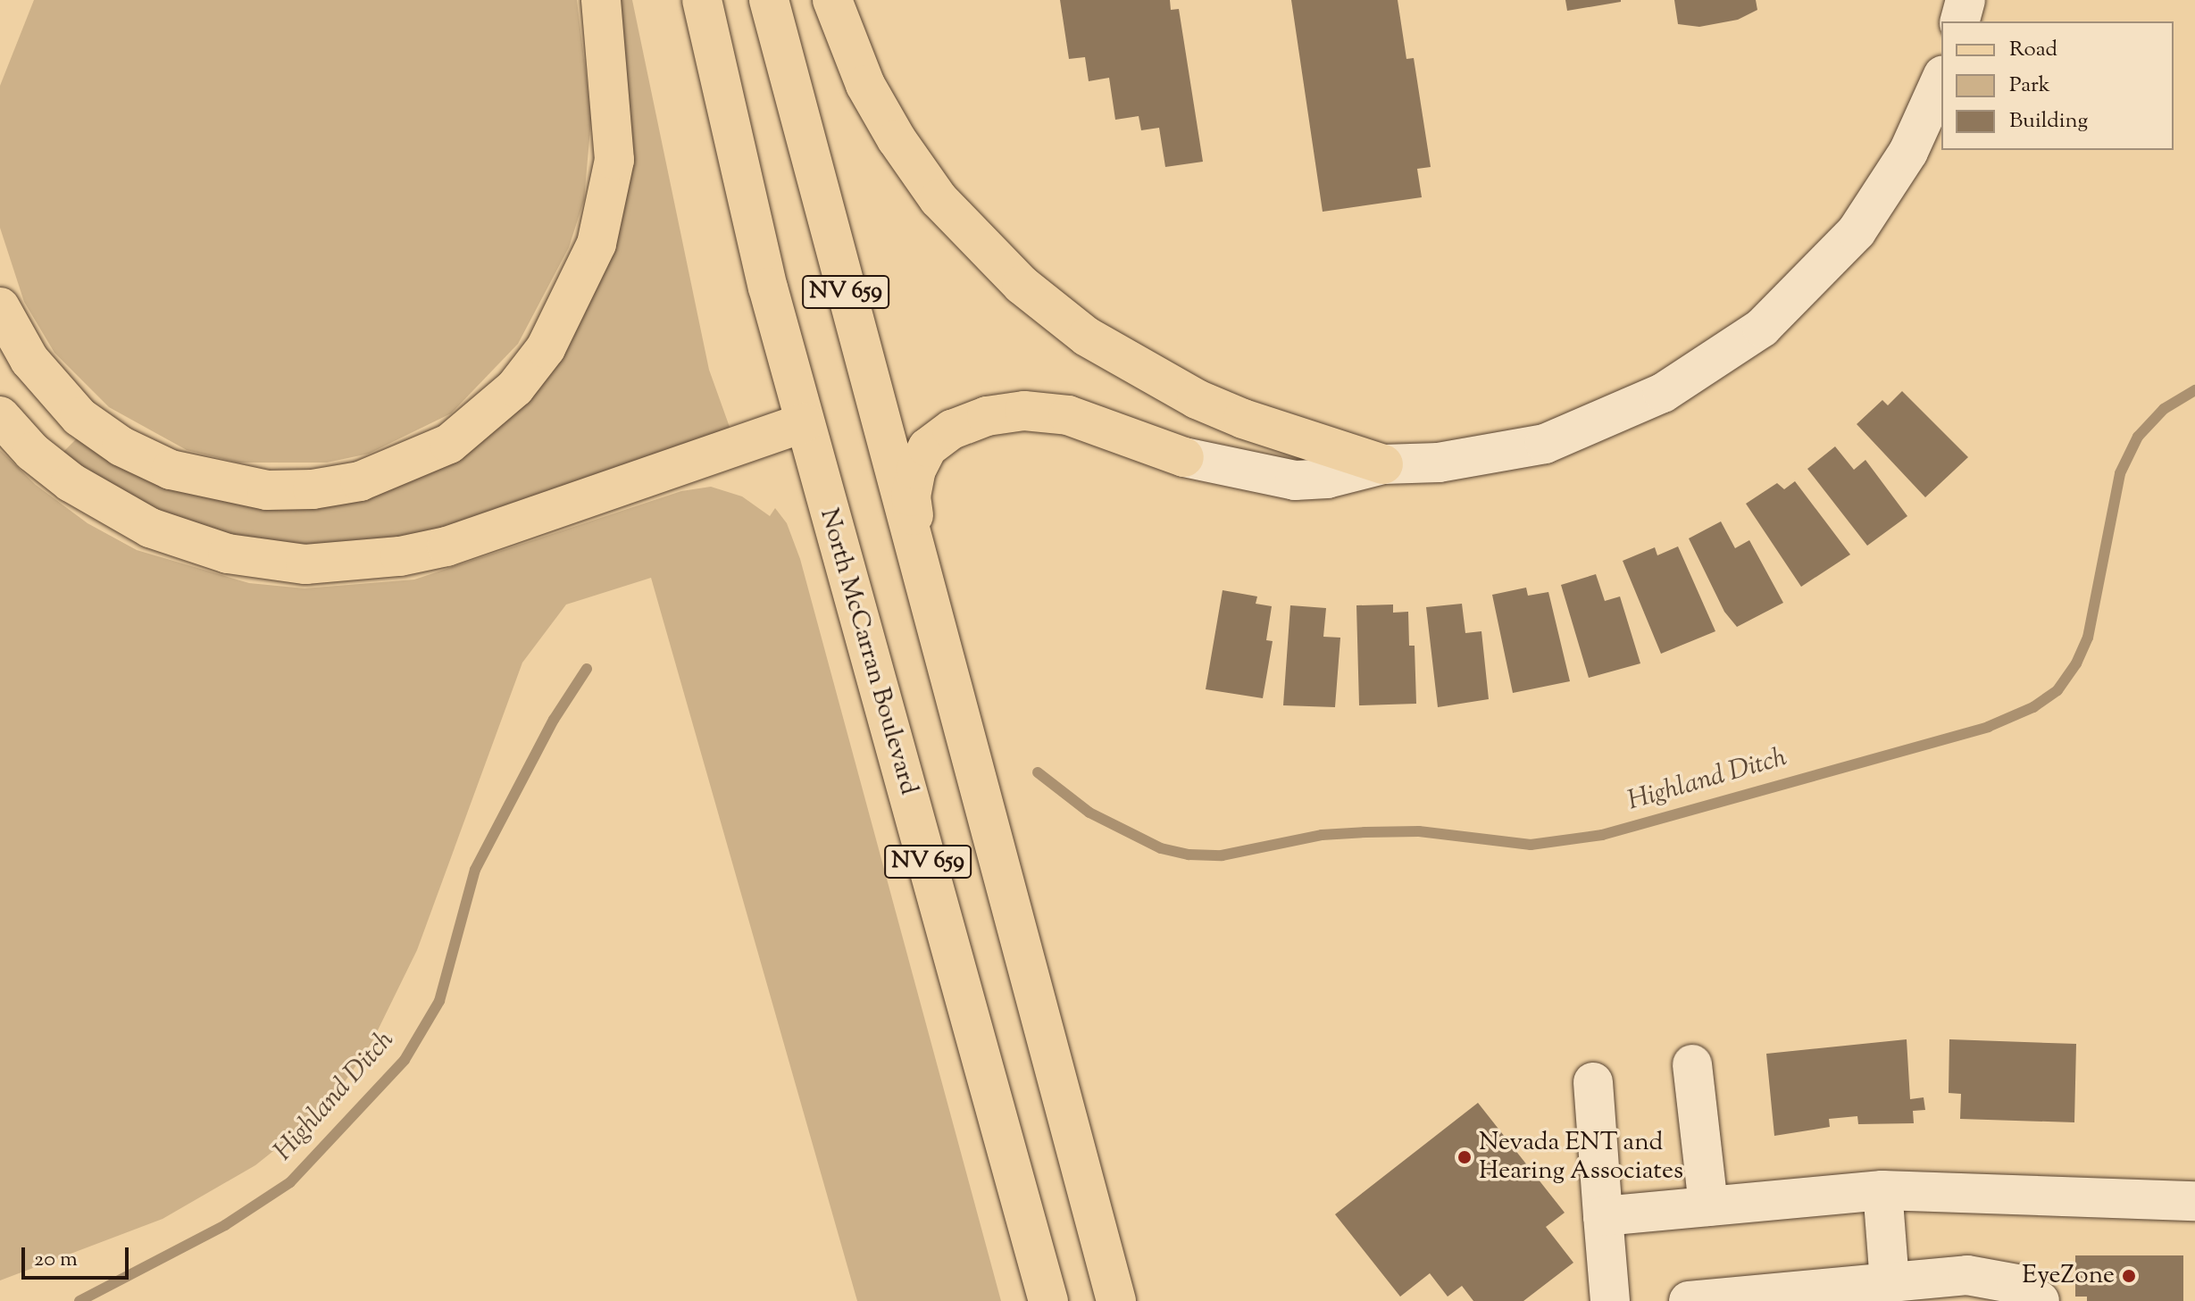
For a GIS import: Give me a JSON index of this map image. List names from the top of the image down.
{
  "streets": {
    "main road": ["NV 659", "North McCarran Boulevard"]
  },
  "water": ["Highland Ditch"],
  "places": ["Nevada ENT and Hearing Associates", "EyeZone"],
  "legend": ["Road", "Park", "Building"],
  "scale_bar": "20 m"
}
